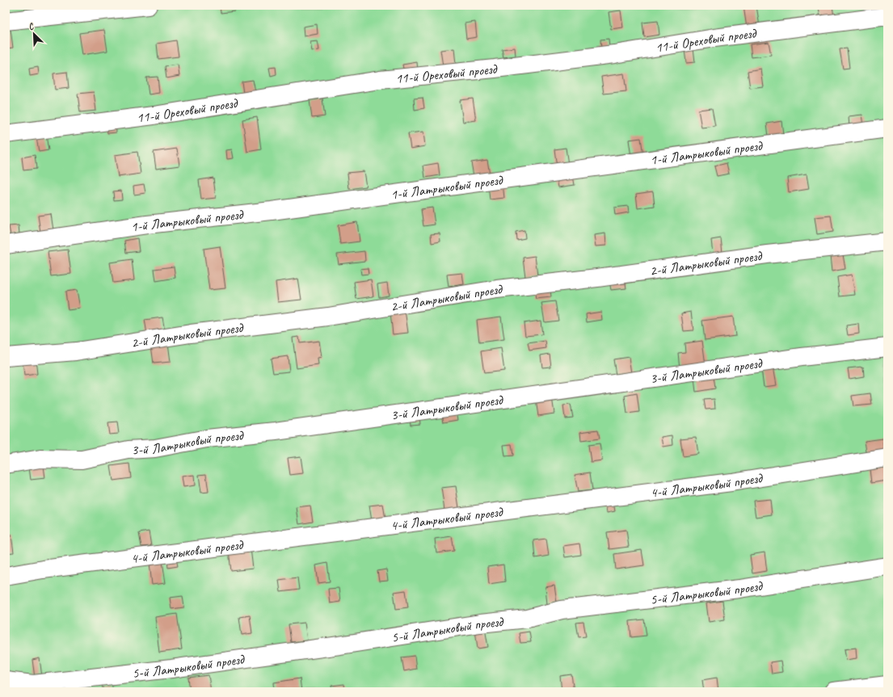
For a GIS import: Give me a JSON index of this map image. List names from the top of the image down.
{
  "streets": {
    "lane": [
      "11-й Ореховый проезд",
      "1-й Латрыковый проезд",
      "2-й Латрыковый проезд",
      "3-й Латрыковый проезд",
      "4-й Латрыковый проезд",
      "5-й Латрыковый проезд"
    ]
  },
  "north": "top left"
}
